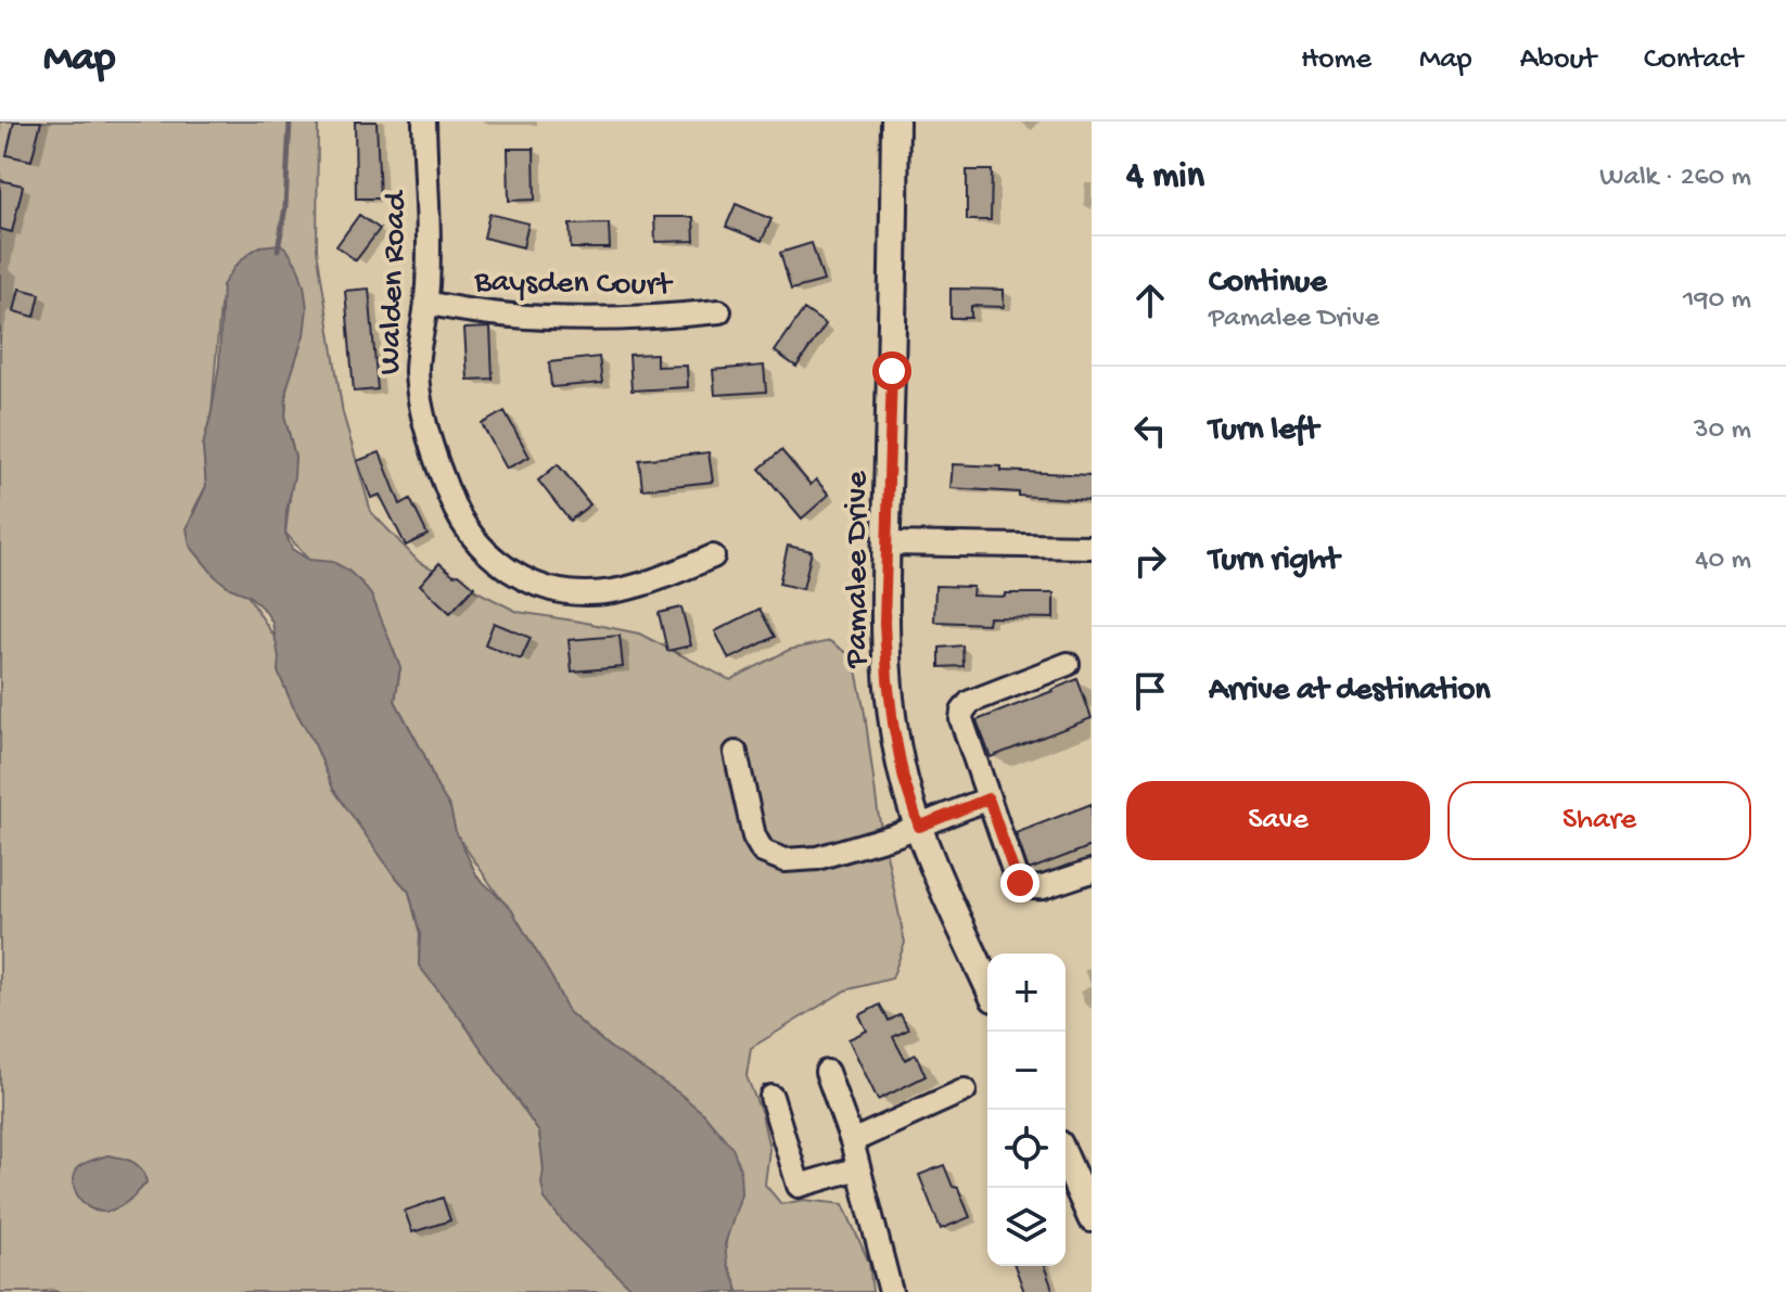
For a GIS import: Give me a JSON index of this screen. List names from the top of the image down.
{
  "streets": {
    "main road": ["Pamalee Drive"],
    "street": ["Baysden Court", "Walden Road"]
  },
  "crossings": [
    ["Baysden Court", "Walden Road"]
  ],
  "page": {
    "header": "Map",
    "nav": [
      "Home",
      "Map",
      "About",
      "Contact"
    ],
    "heading": ["4 min", "Walk · 260 m"],
    "list": [
      ["Continue", "Pamalee Drive", "190 m"],
      ["Turn left", "30 m"],
      ["Turn right", "40 m"],
      "Arrive at destination"
    ],
    "buttons": ["Save", "Share"],
    "map_buttons": ["+", "−"]
  }
}
